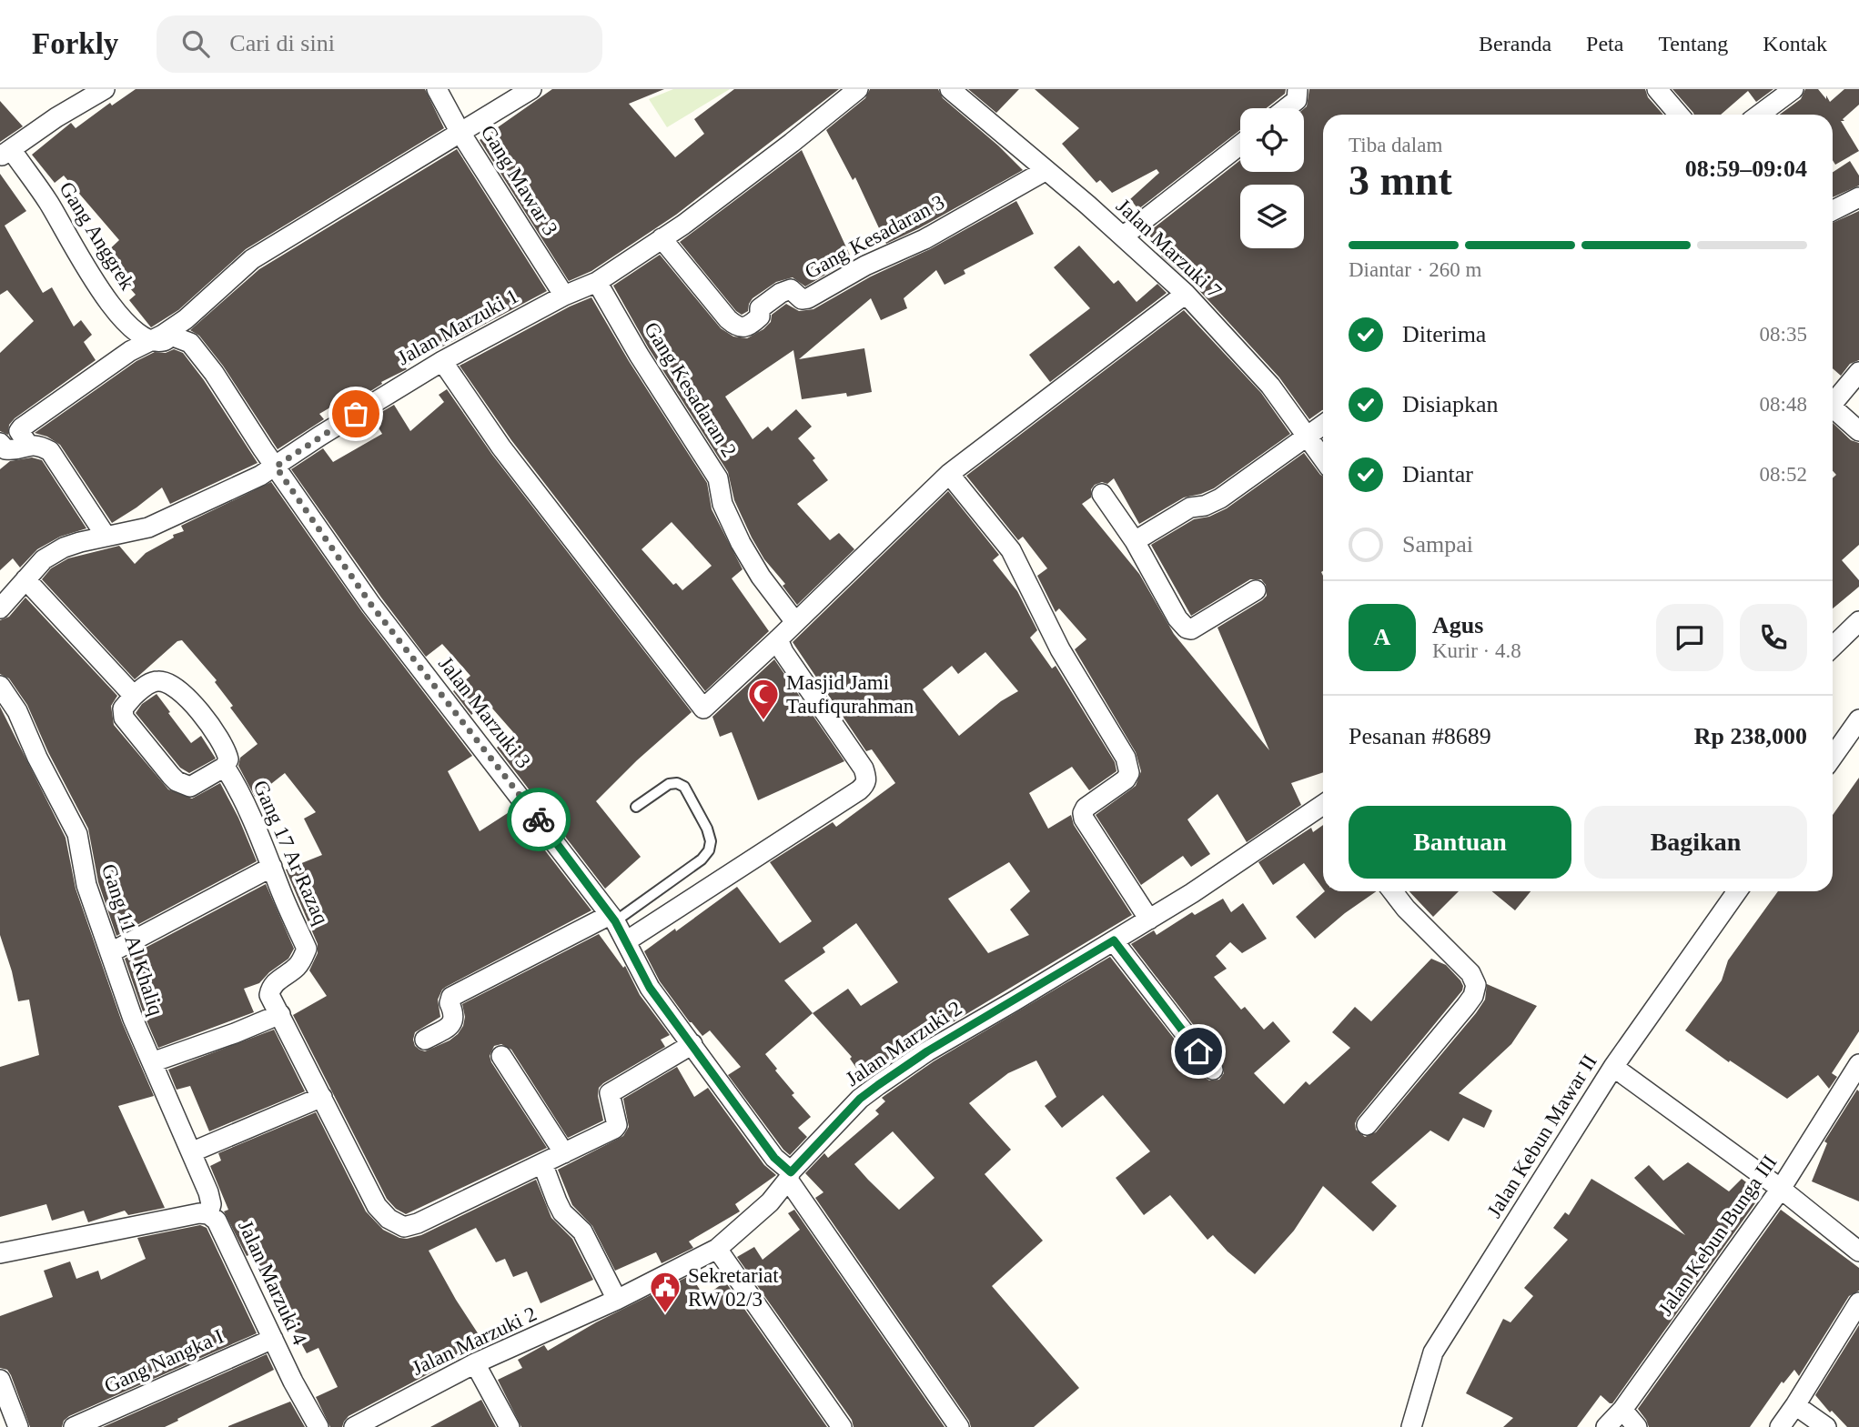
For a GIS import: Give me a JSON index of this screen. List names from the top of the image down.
{
  "streets": {
    "street": [
      "Gang Mawar 3",
      "Gang Anggrek",
      "Gang Kesadaran 3",
      "Jalan Marzuki 7",
      "Jalan Marzuki 1",
      "Gang Kesadaran 2",
      "Jalan Marzuki 3",
      "Gang 17 Ar Razaq",
      "Gang 11 Al Khaliq",
      "Jalan Marzuki 2",
      "Jalan Kebun Mawar II",
      "Jalan Kebun Bunga III",
      "Jalan Marzuki 4",
      "Gang Nangka I"
    ]
  },
  "crossings": [
    ["Gang Mawar 3", "Jalan Marzuki 1"],
    ["Gang Anggrek", "Jalan Marzuki 3"],
    ["Gang Kesadaran 3", "Jalan Marzuki 7"],
    ["Gang Kesadaran 3", "Jalan Marzuki 1"],
    ["Jalan Marzuki 1", "Gang Kesadaran 2"],
    ["Jalan Marzuki 1", "Jalan Marzuki 3"],
    ["Jalan Marzuki 3", "Jalan Marzuki 2"],
    ["Gang 11 Al Khaliq", "Jalan Marzuki 4"],
    ["Jalan Marzuki 4", "Gang Nangka I"]
  ],
  "places": {
    "mosque": ["Masjid Jami Taufiqurahman"],
    "public building": ["Sekretariat RW 02/3"]
  },
  "page": {
    "header": "Forkly",
    "search": "Cari di sini",
    "nav": [
      "Beranda",
      "Peta",
      "Tentang",
      "Kontak"
    ],
    "heading": ["3 mnt", "Tiba dalam", "08:59–09:04"],
    "panel": [
      "Agus",
      "Kurir · 4.8",
      "Pesanan #8689",
      "Rp 238,000"
    ],
    "bar": "Diantar · 260 m",
    "list": [
      ["Diterima", "08:35"],
      ["Disiapkan", "08:48"],
      ["Diantar", "08:52"],
      "Sampai"
    ],
    "round": "A",
    "buttons": ["Bantuan", "Bagikan"]
  }
}
